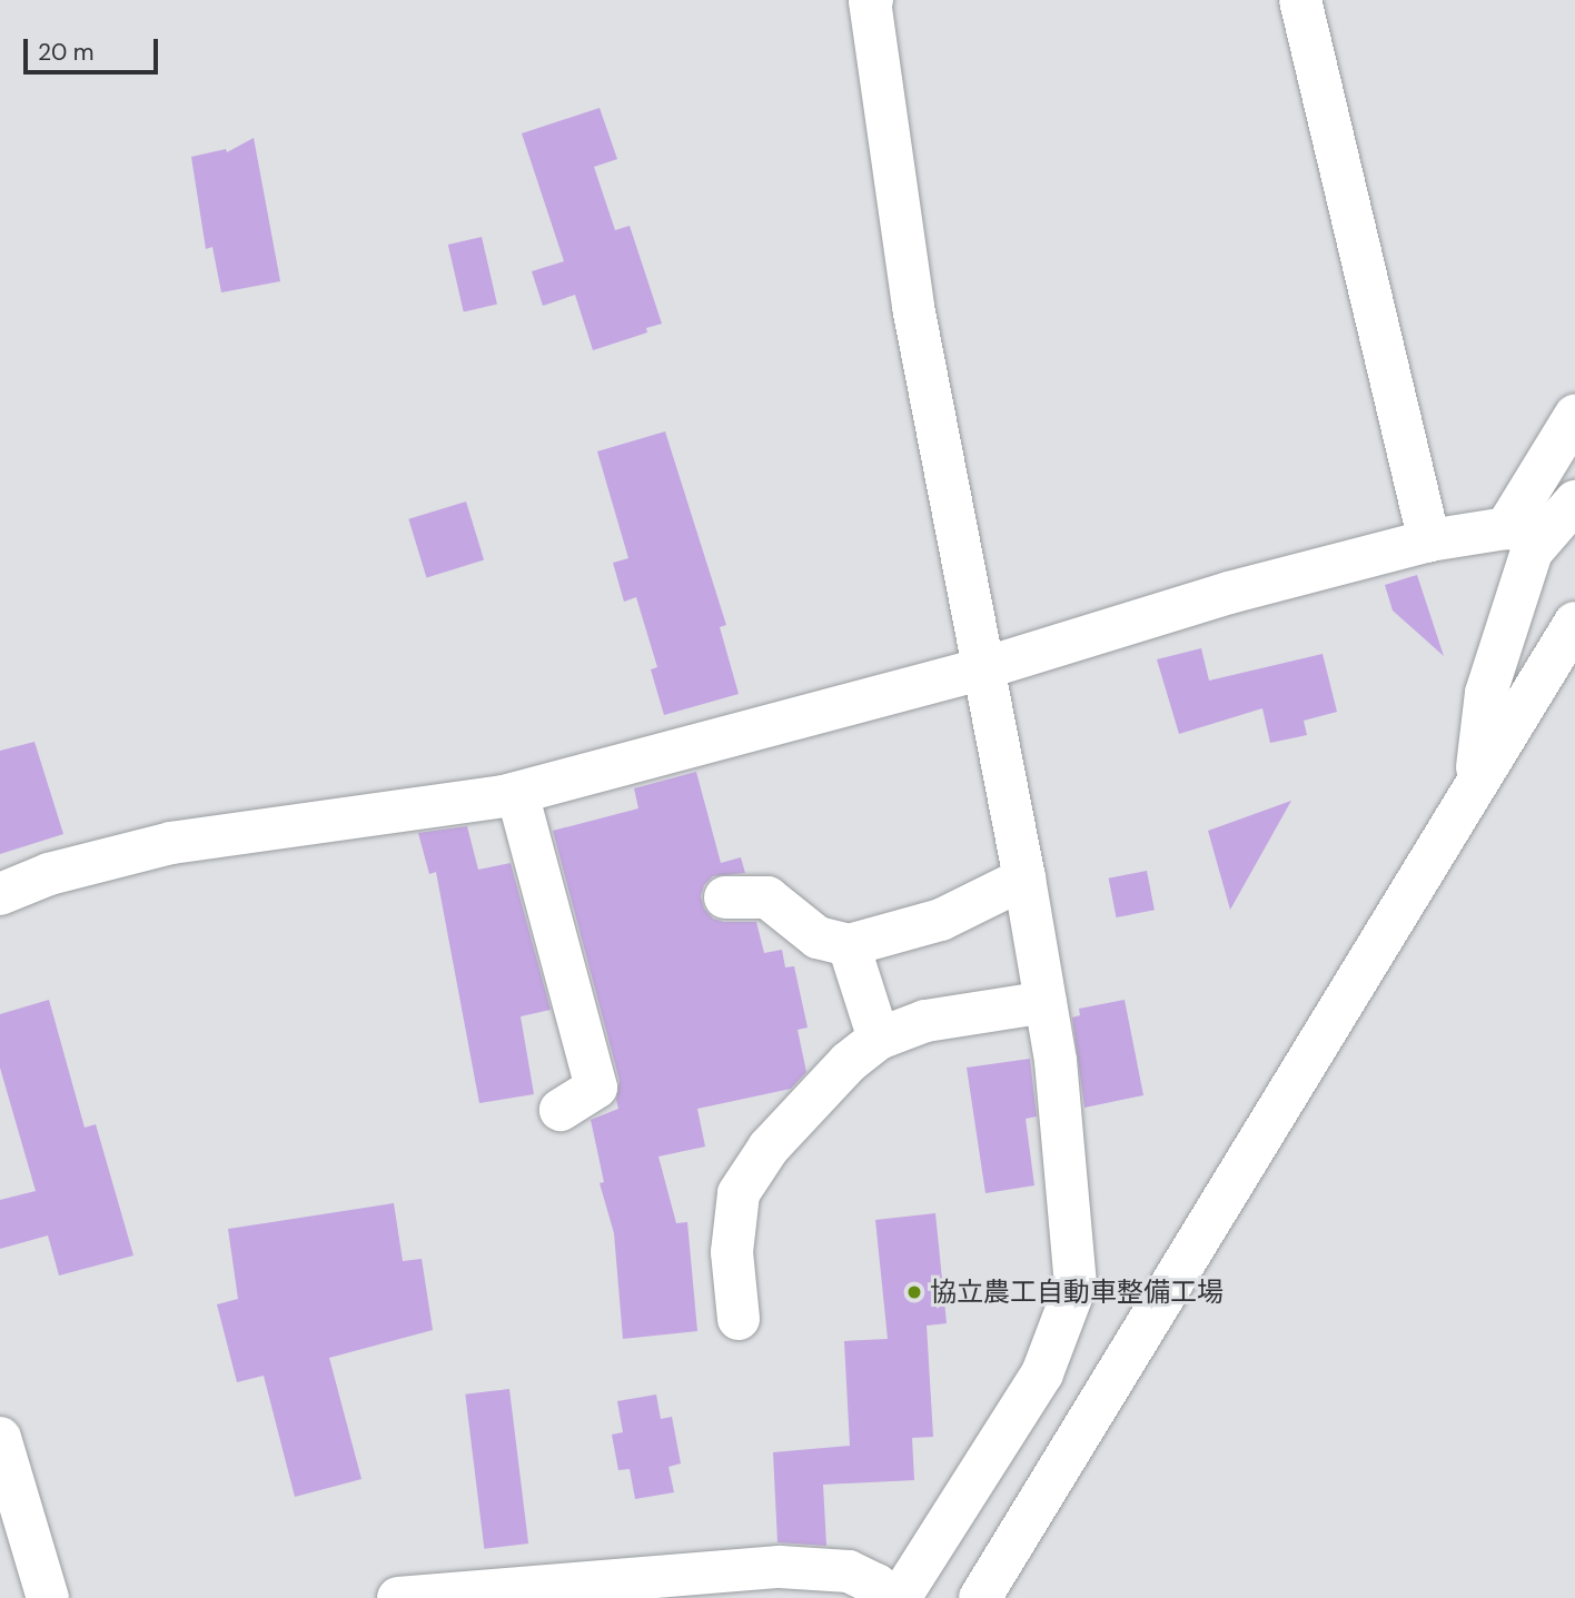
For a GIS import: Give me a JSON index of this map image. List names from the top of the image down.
{
  "places": ["協立農工自動車整備工場"],
  "scale_bar": "20 m"
}
